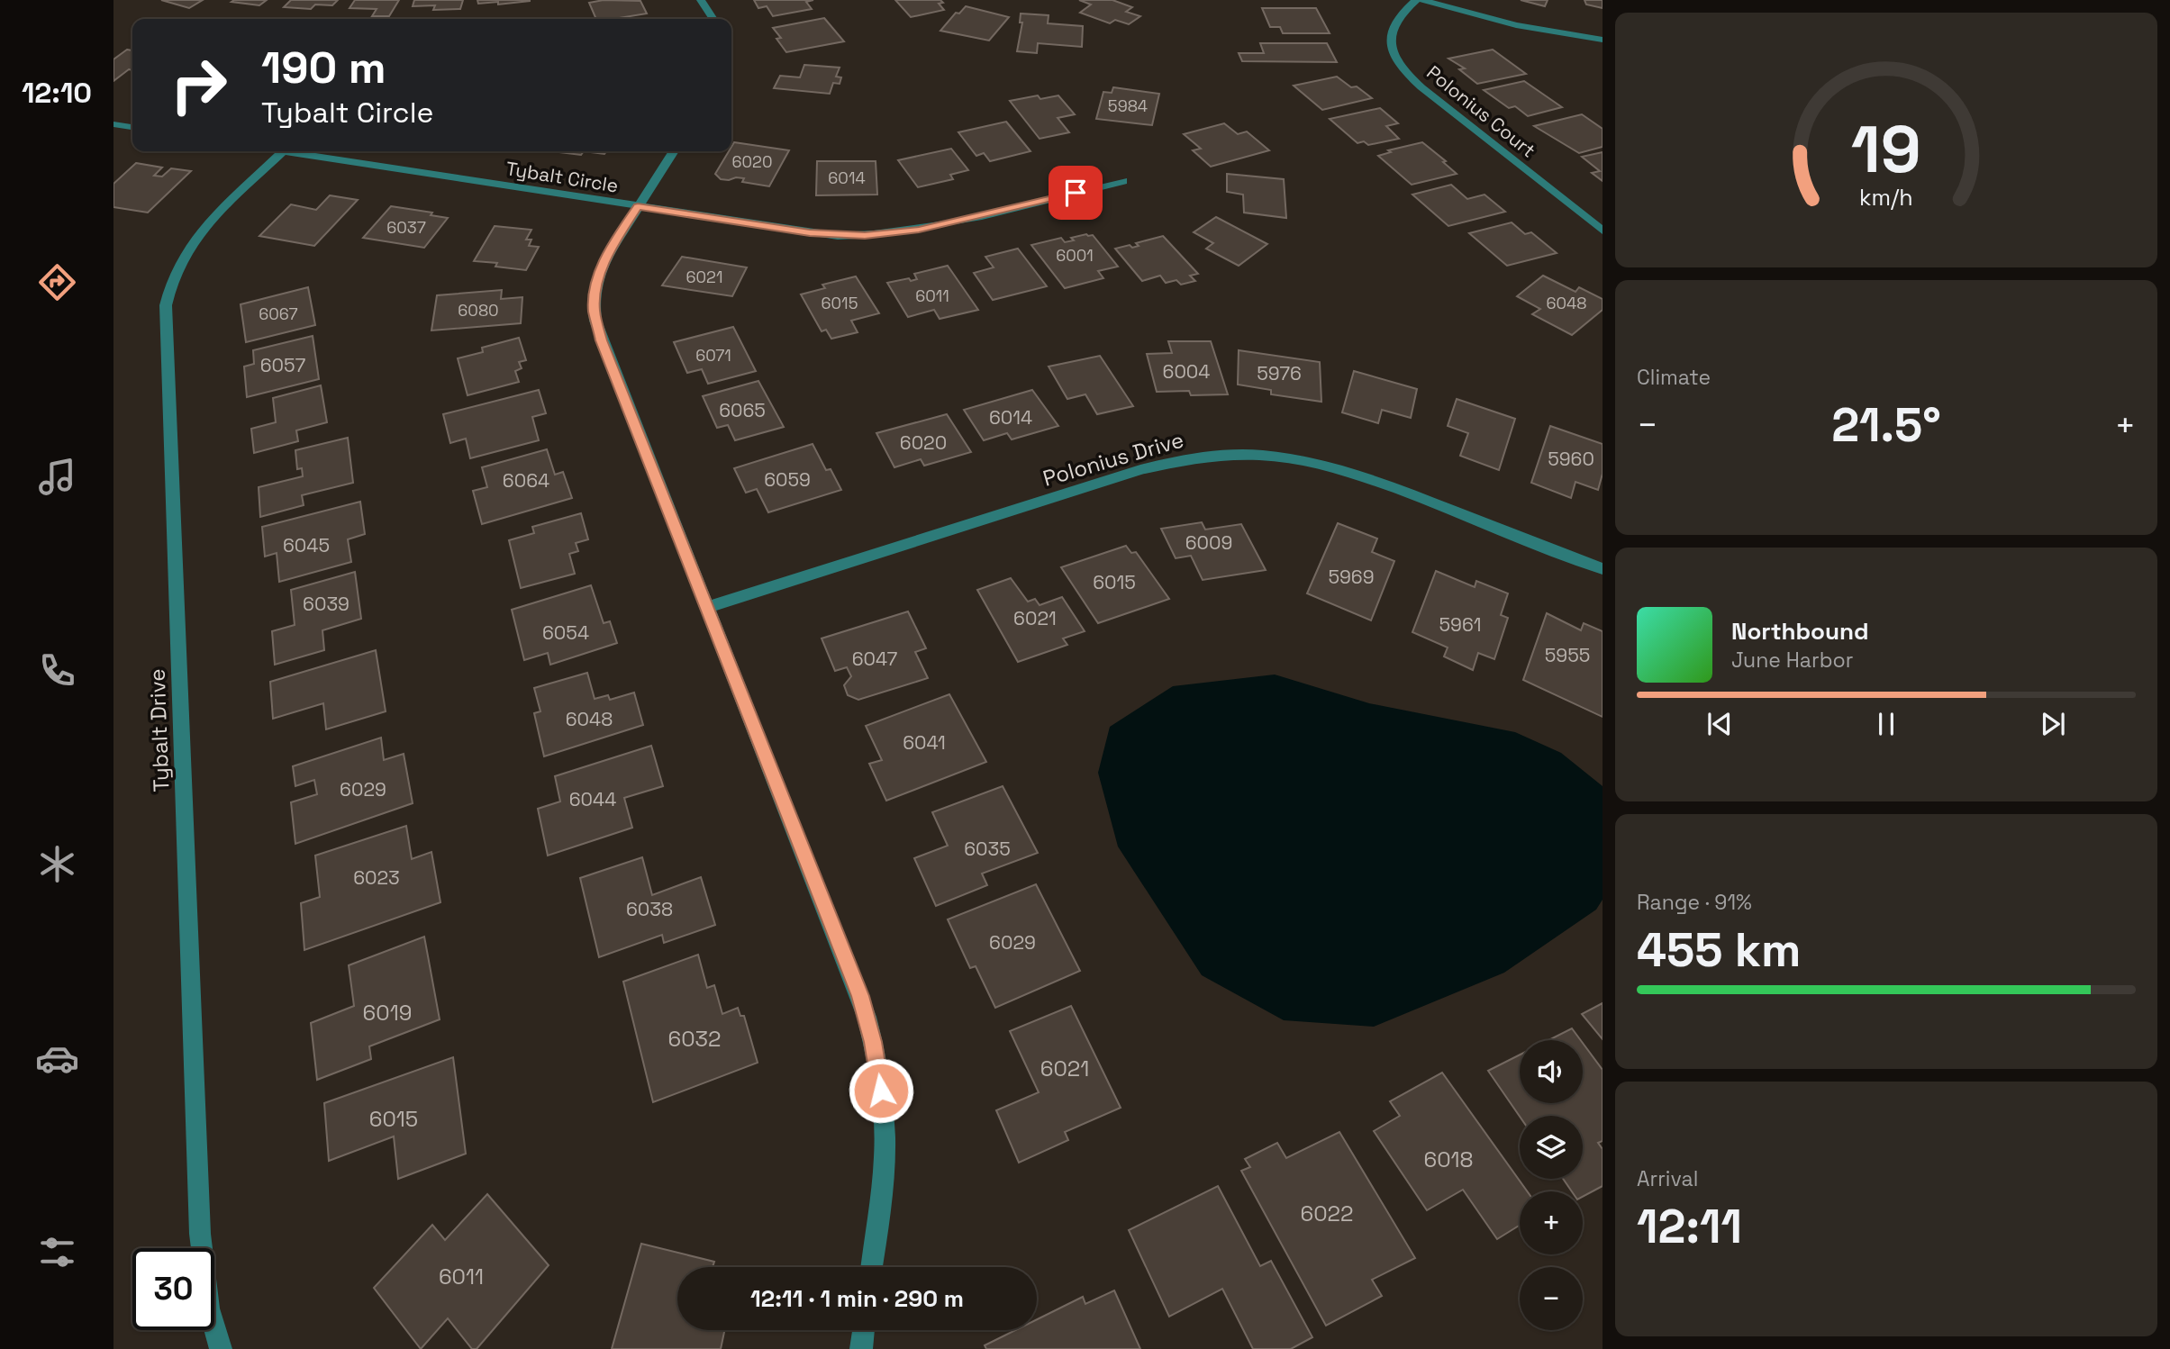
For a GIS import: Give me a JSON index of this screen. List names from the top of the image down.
{
  "streets": {
    "street": [
      "Polonius Court",
      "Tybalt Circle",
      "Polonius Drive",
      "Tybalt Drive"
    ]
  },
  "crossings": [
    ["Tybalt Circle", "Tybalt Drive"]
  ],
  "house_numbers": [
    "5984",
    "6020",
    "6014",
    "6037",
    "6001",
    "6021",
    "6011",
    "6015",
    "6048",
    "6080",
    "6067",
    "6071",
    "6057",
    "6004",
    "5976",
    "6065",
    "6014",
    "6020",
    "5960",
    "6059",
    "6064",
    "6009",
    "6045",
    "5969",
    "6015",
    "6039",
    "6021",
    "5961",
    "6054",
    "5955",
    "6047",
    "6048",
    "6041",
    "6029",
    "6044",
    "6035",
    "6023",
    "6038",
    "6029",
    "6019",
    "6032",
    "6021",
    "6015",
    "6018",
    "6022",
    "6011"
  ],
  "page": {
    "tabs": "12:10",
    "turn": ["190 m", "Tybalt Circle"],
    "tile": [
      "Climate",
      ["Range · 91%", "455 km"],
      ["Arrival", "12:11"]
    ],
    "heat": ["−", "21.5°", "+"],
    "song": ["Northbound", "June Harbor"],
    "map_buttons": ["+", "−"],
    "limit": "30",
    "trip": "12:11 · 1 min · 290 m",
    "gauge": ["19", "km/h"]
  }
}
